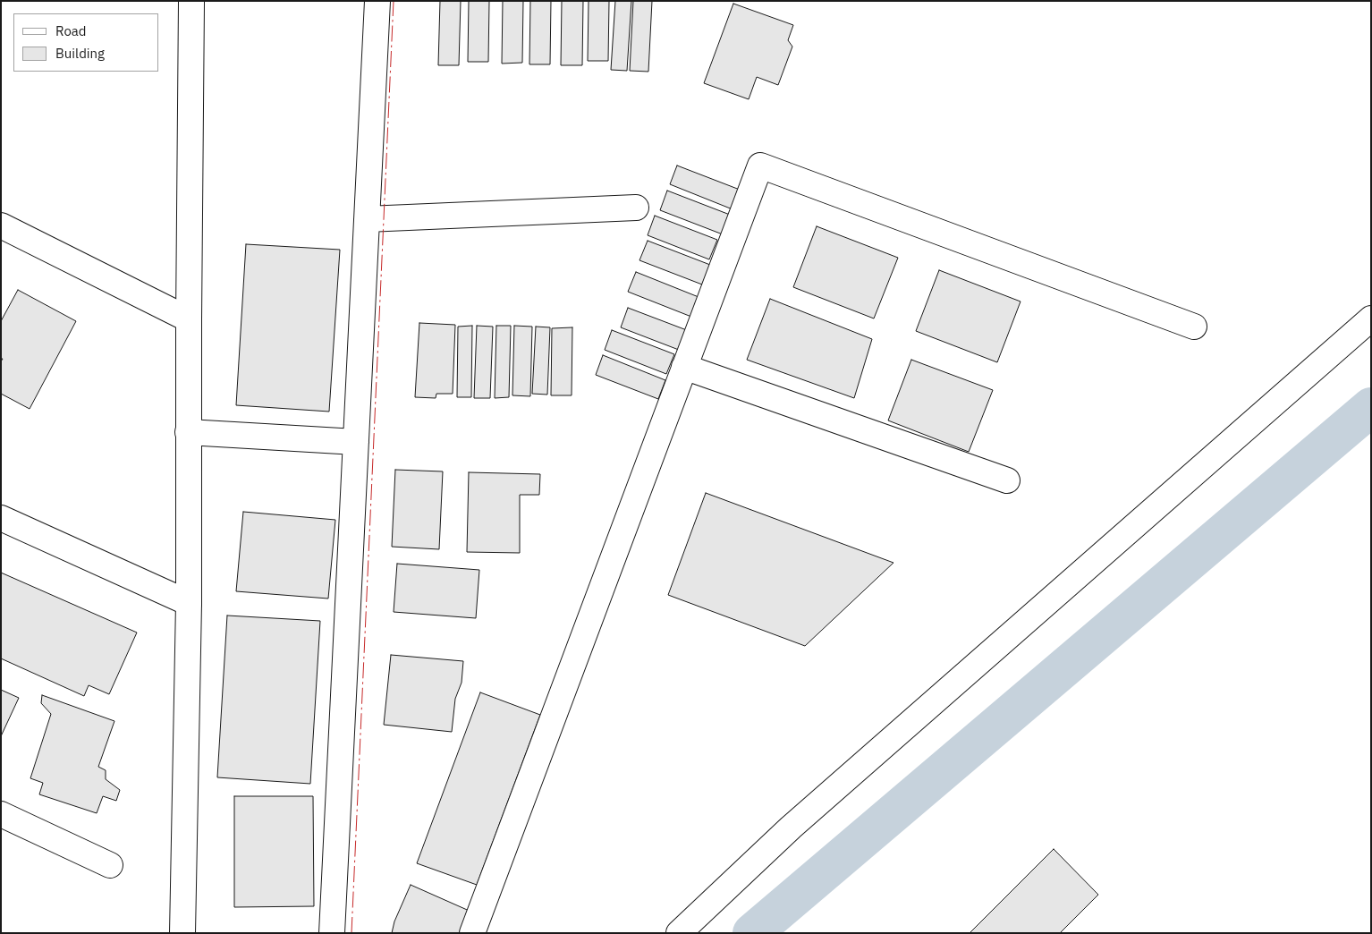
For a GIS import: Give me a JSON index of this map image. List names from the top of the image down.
{
  "legend": ["Road", "Building"]
}
